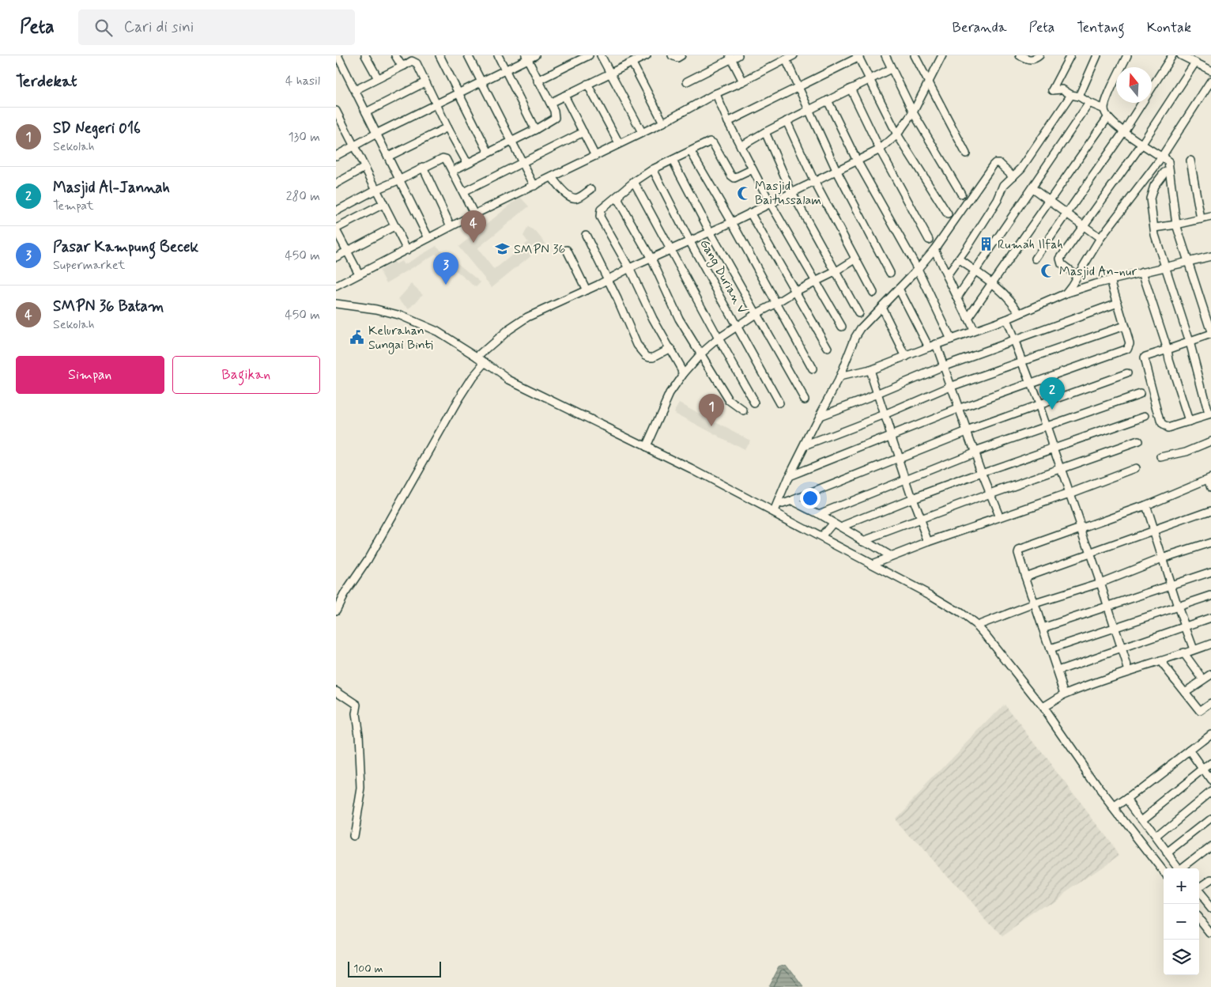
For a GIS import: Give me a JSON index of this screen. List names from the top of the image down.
{
  "streets": {
    "street": ["Gang Durian V"]
  },
  "places": {
    "mosque": ["Masjid Baitussalam", "Masjid An-nur"],
    "building": ["Rumah Ilfah"],
    "school or university": ["SMPN 36"],
    "public building": ["Kelurahan Sungai Binti"]
  },
  "scale_bar": "100 m",
  "north": "top",
  "page": {
    "header": "Peta",
    "search": "Cari di sini",
    "nav": [
      "Beranda",
      "Peta",
      "Tentang",
      "Kontak"
    ],
    "heading": ["Terdekat", "4 hasil"],
    "list": [
      {
        "mark": "1",
        "name": "SD Negeri 016",
        "note": "Sekolah",
        "value": "130 m"
      },
      {
        "mark": "2",
        "name": "Masjid Al-Jannah",
        "note": "Tempat",
        "value": "280 m"
      },
      {
        "mark": "3",
        "name": "Pasar Kampung Becek",
        "note": "Supermarket",
        "value": "450 m"
      },
      {
        "mark": "4",
        "name": "SMPN 36 Batam",
        "note": "Sekolah",
        "value": "450 m"
      }
    ],
    "pins": [
      "4",
      "3",
      "2",
      "1"
    ],
    "buttons": ["Simpan", "Bagikan"],
    "map_buttons": ["+", "−"],
    "scale": "100 m"
  }
}
